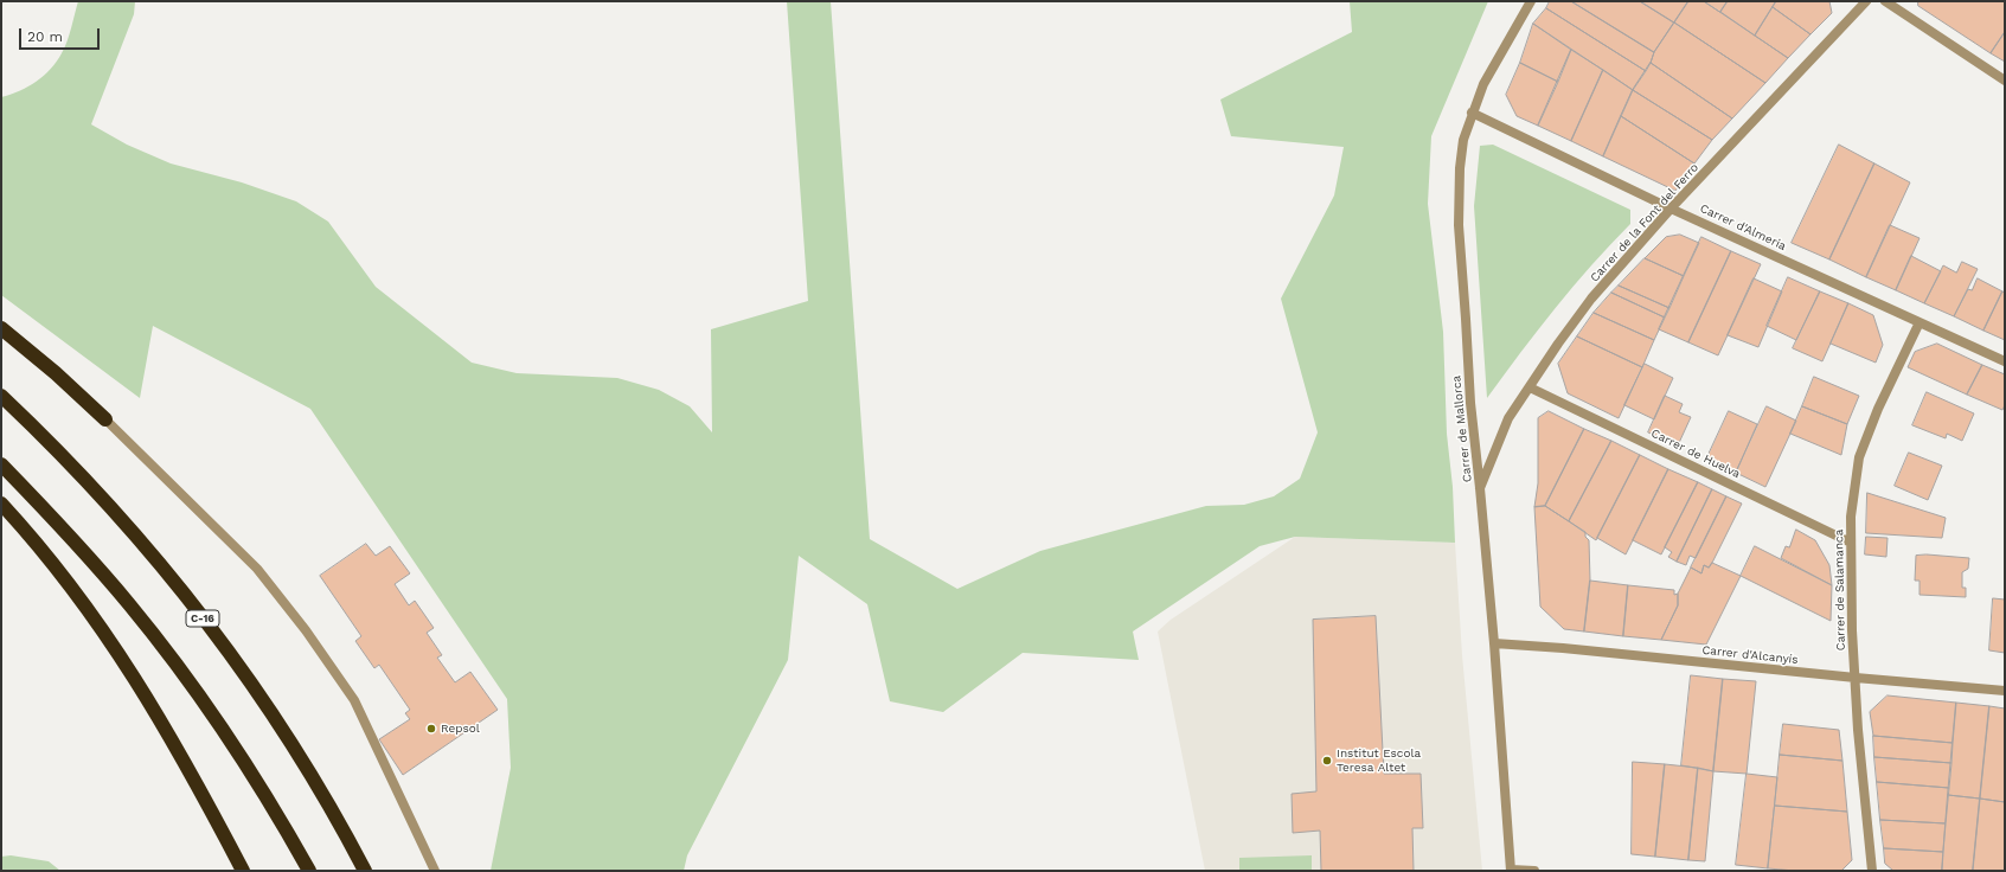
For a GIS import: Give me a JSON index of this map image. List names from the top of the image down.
{
  "streets": {
    "highway": ["C-16"],
    "street": [
      "Carrer de la Font del Ferro",
      "Carrer d'Almeria",
      "Carrer de Mallorca",
      "Carrer de Huelva",
      "Carrer de Salamanca",
      "Carrer d'Alcanyís"
    ]
  },
  "crossings": [
    ["Carrer de la Font del Ferro", "Carrer d'Almeria"],
    ["Carrer de la Font del Ferro", "Carrer de Mallorca"],
    ["Carrer de la Font del Ferro", "Carrer de Huelva"],
    ["Carrer d'Almeria", "Carrer de Mallorca"],
    ["Carrer d'Almeria", "Carrer de Salamanca"],
    ["Carrer de Mallorca", "Carrer d'Alcanyís"],
    ["Carrer de Huelva", "Carrer de Salamanca"],
    ["Carrer de Salamanca", "Carrer d'Alcanyís"]
  ],
  "places": ["Repsol", "Institut Escola Teresa Altet"],
  "scale_bar": "20 m"
}
